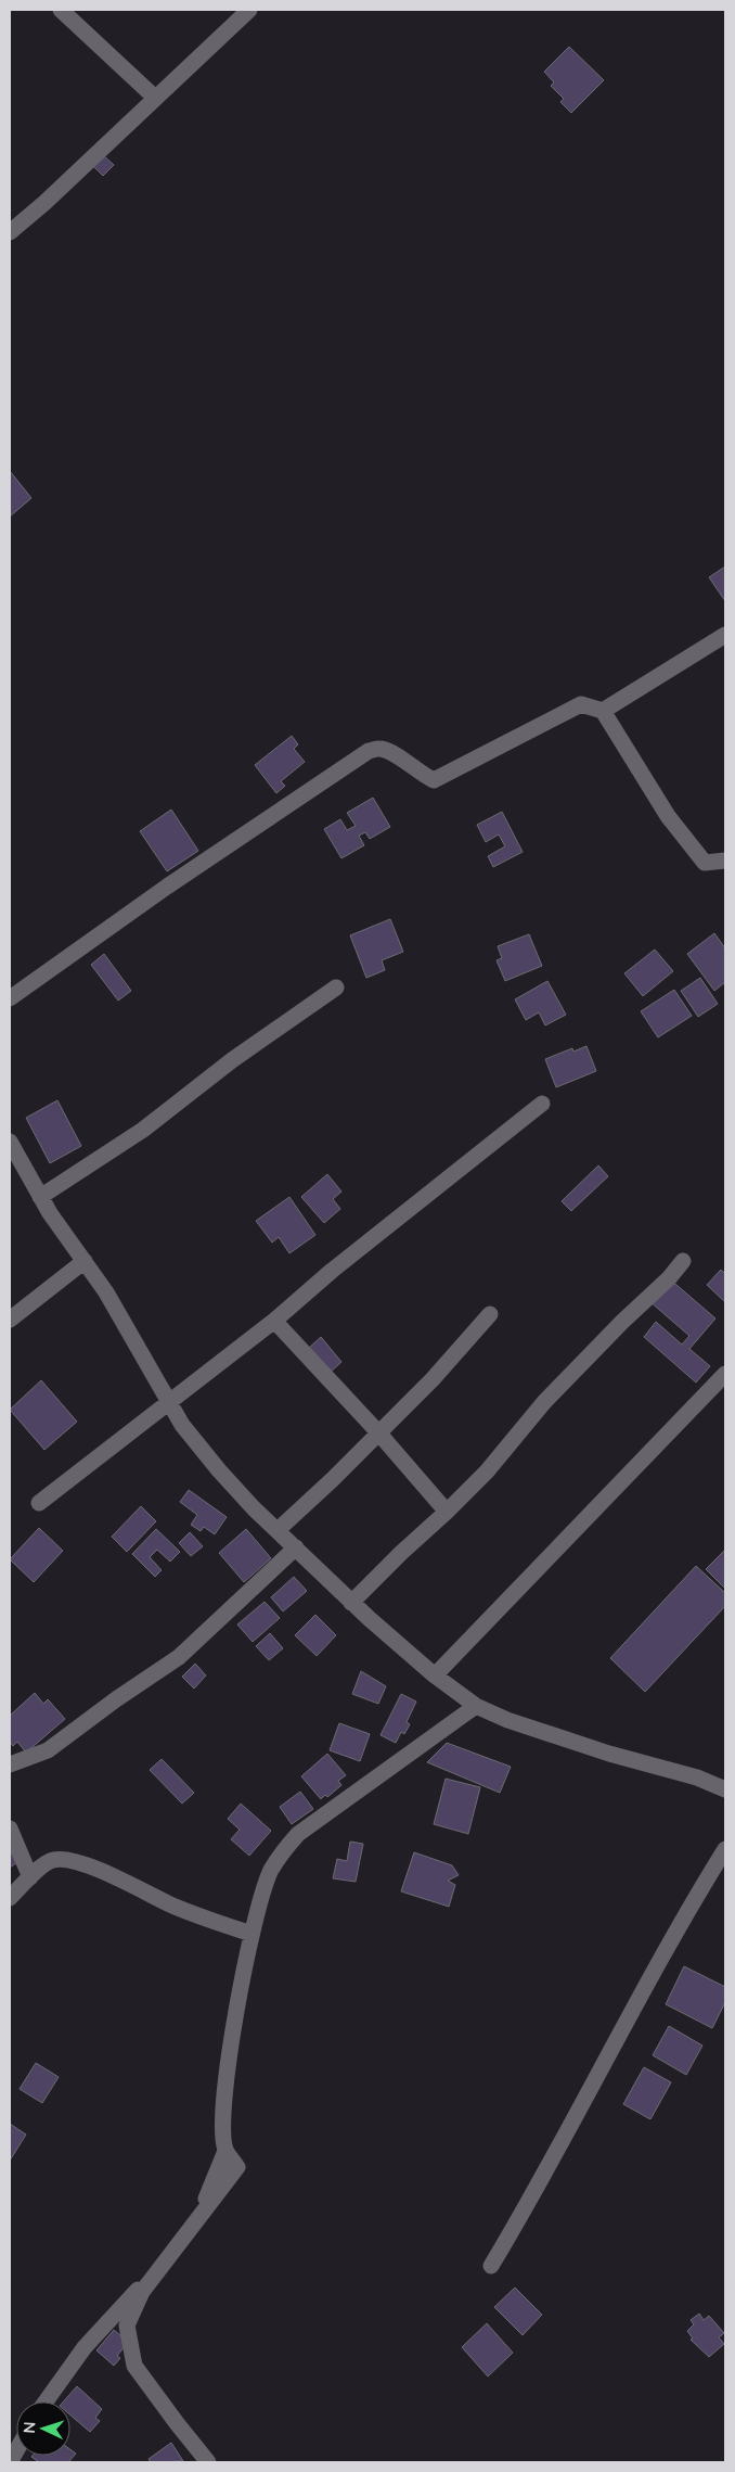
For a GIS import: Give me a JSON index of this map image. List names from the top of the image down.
{
  "north": "left"
}
